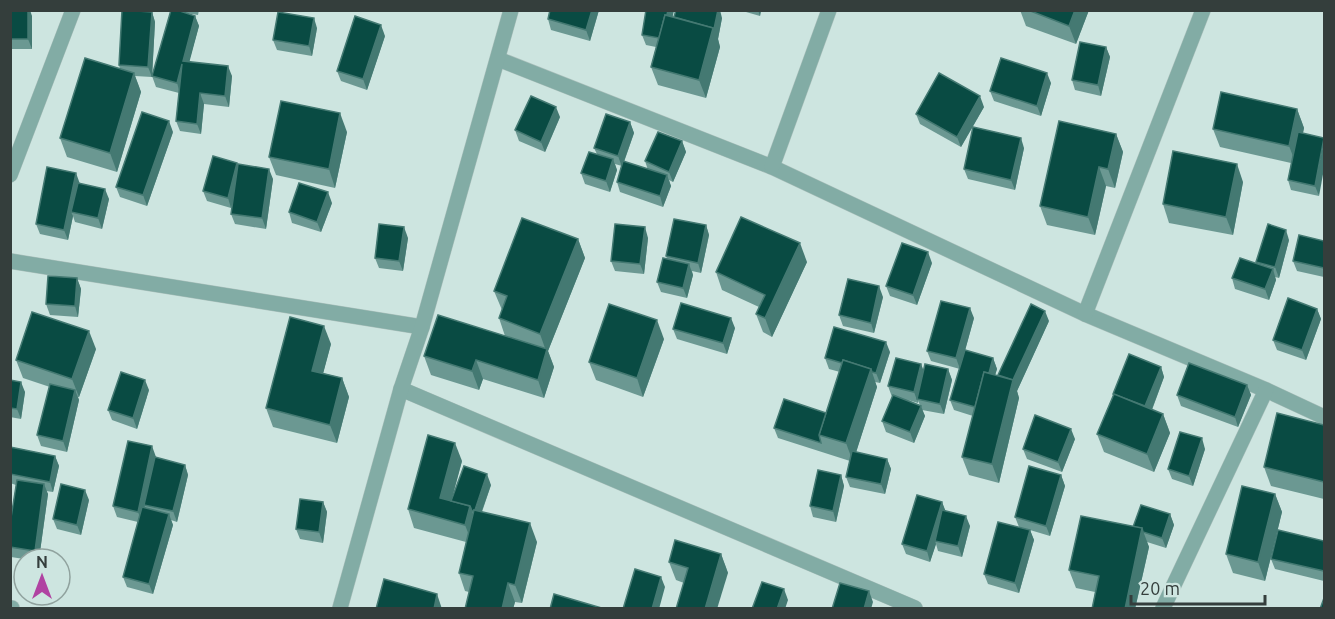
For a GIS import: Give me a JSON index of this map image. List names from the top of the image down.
{
  "scale_bar": "20 m",
  "north": "top"
}
